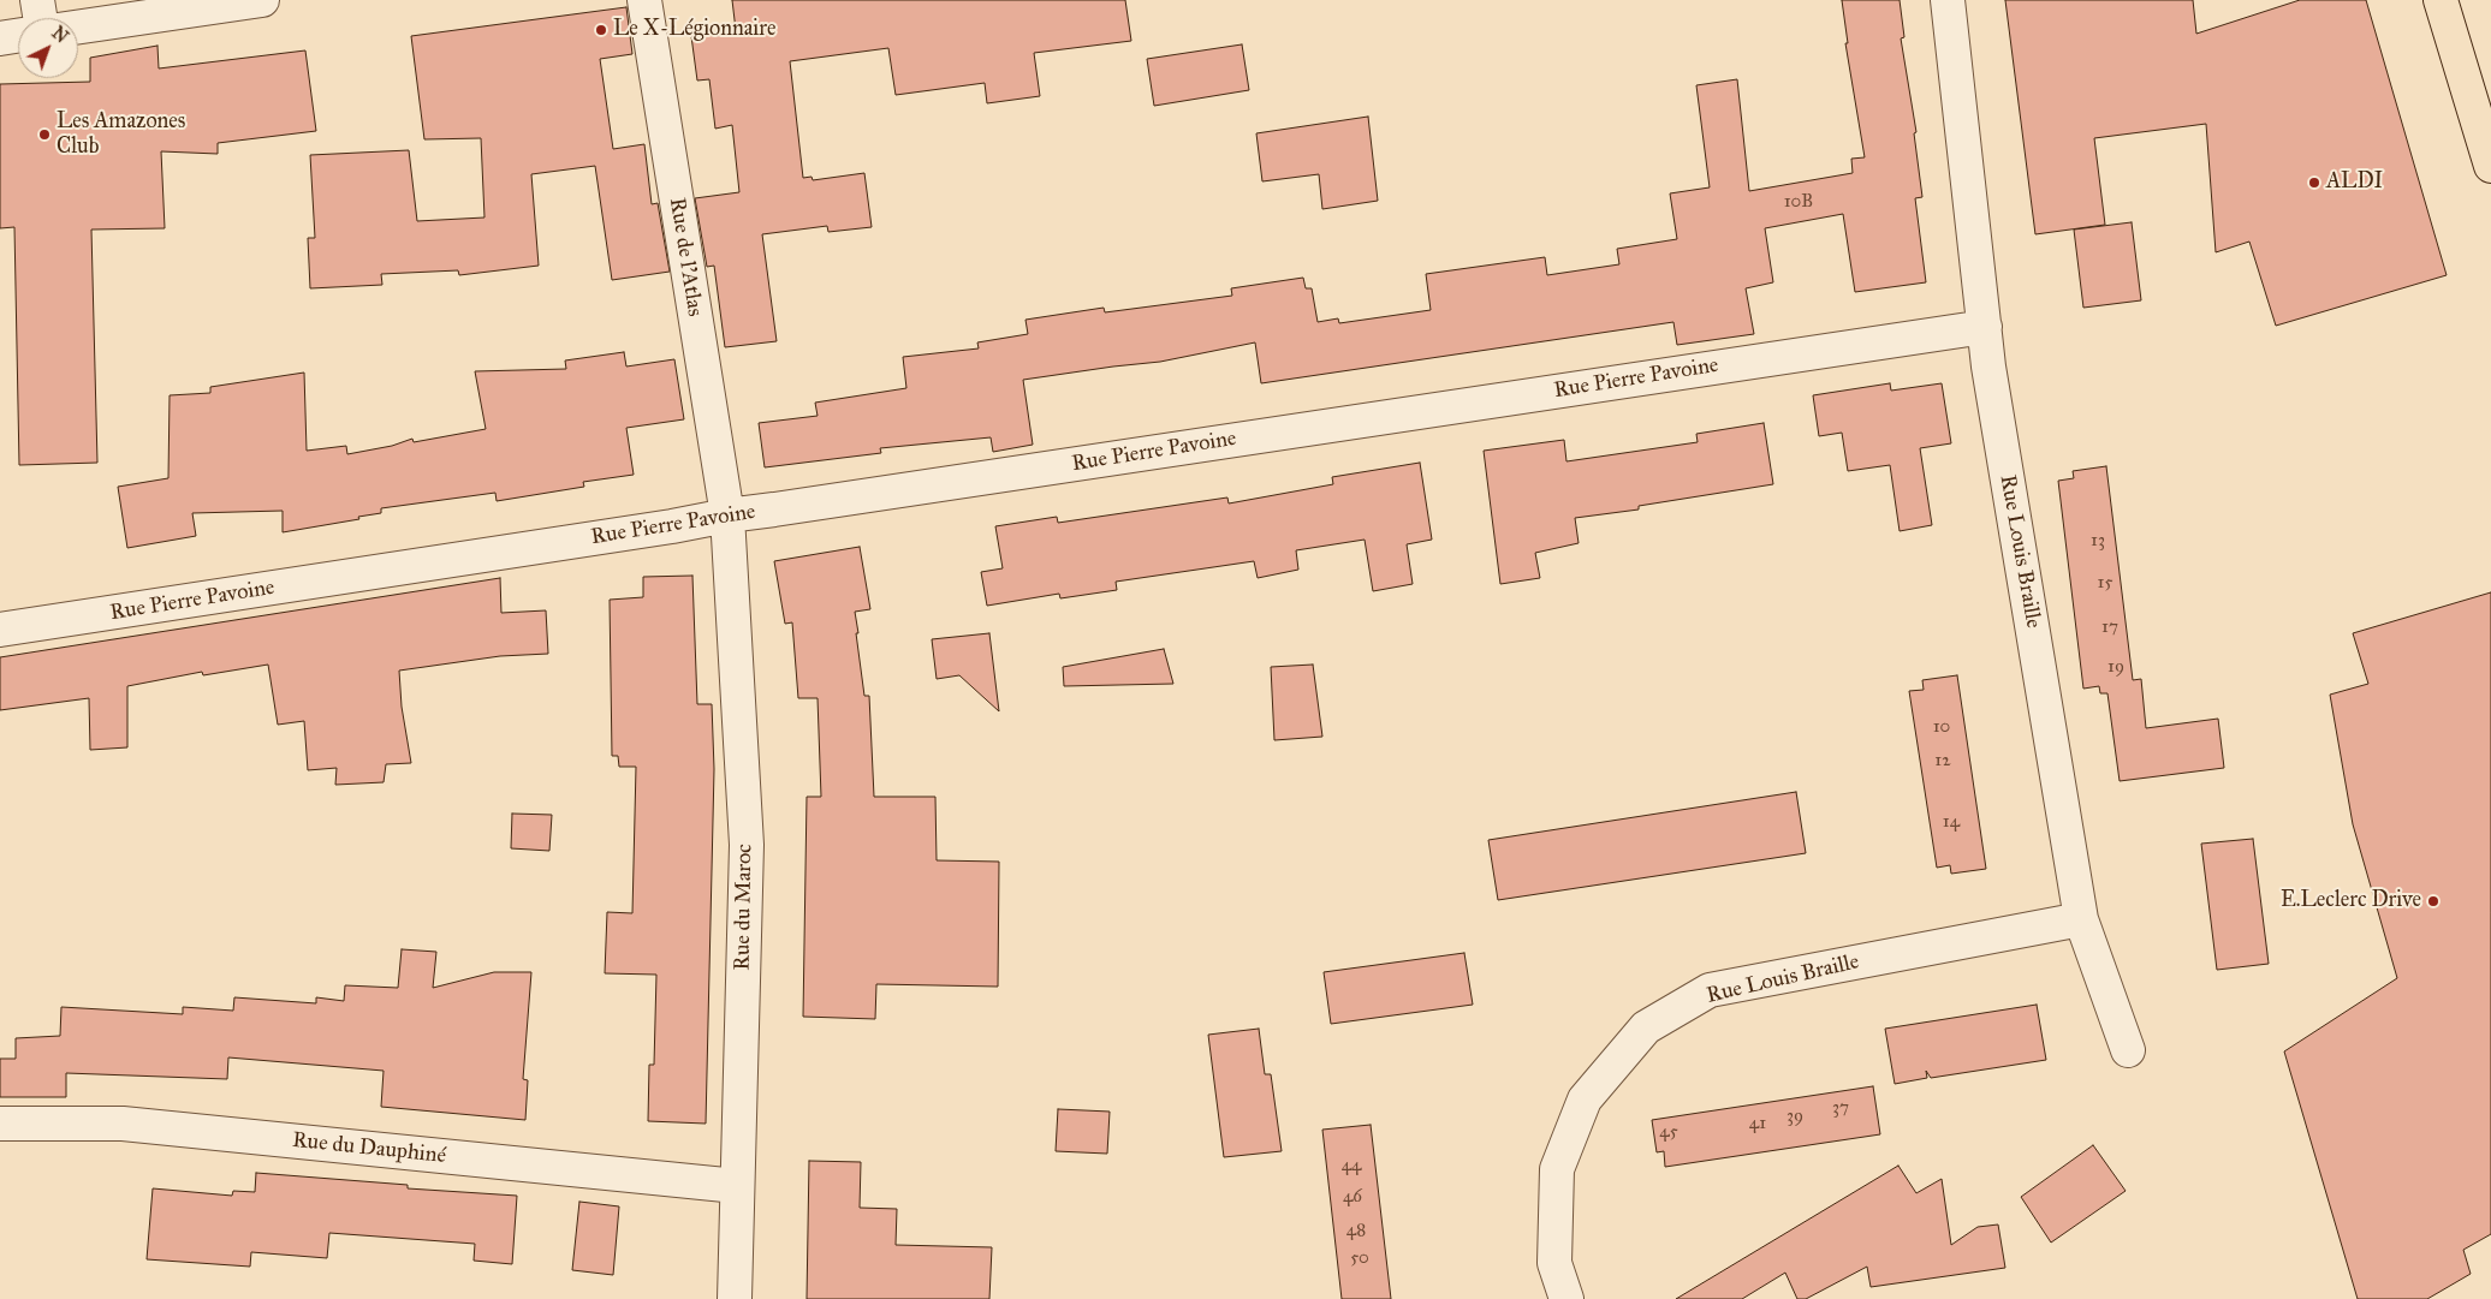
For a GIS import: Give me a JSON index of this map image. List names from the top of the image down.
{
  "streets": {
    "street": [
      "Rue de l'Atlas",
      "Rue Pierre Pavoine",
      "Rue Louis Braille",
      "Rue du Maroc",
      "Rue du Dauphiné"
    ]
  },
  "crossings": [
    ["Rue de l'Atlas", "Rue Pierre Pavoine"],
    ["Rue de l'Atlas", "Rue du Maroc"],
    ["Rue Pierre Pavoine", "Rue Louis Braille"],
    ["Rue Pierre Pavoine", "Rue du Maroc"],
    ["Rue du Maroc", "Rue du Dauphiné"]
  ],
  "places": [
    "Le X-Légionnaire",
    "Les Amazones Club",
    "ALDI",
    "E.Leclerc Drive"
  ],
  "house_numbers": [
    "10B",
    "13",
    "15",
    "17",
    "19",
    "10",
    "12",
    "14",
    "37",
    "39",
    "41",
    "45",
    "44",
    "46",
    "48",
    "50"
  ],
  "north": "top right"
}
